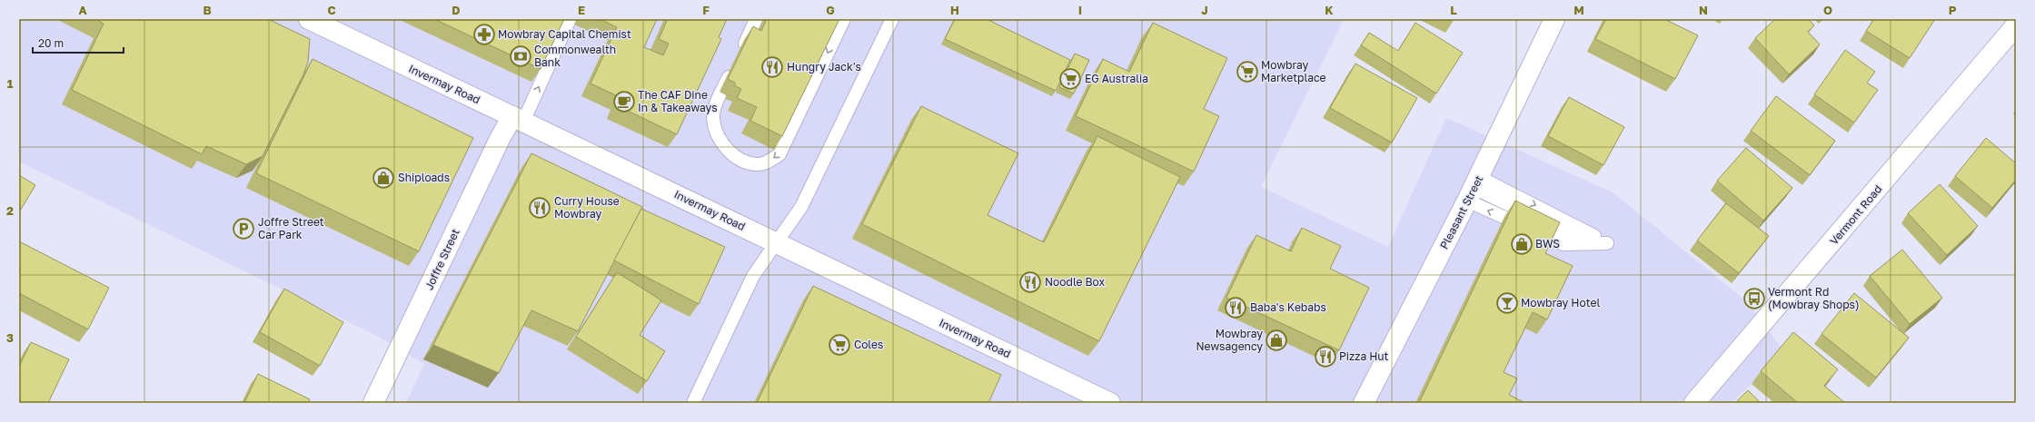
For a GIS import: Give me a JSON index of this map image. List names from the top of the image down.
{
  "streets": {
    "street": [
      "Invermay Road",
      "Pleasant Street",
      "Vermont Road",
      "Joffre Street"
    ]
  },
  "crossings": [
    ["Invermay Road", "Joffre Street"]
  ],
  "places": {
    "pharmacy": ["Mowbray Capital Chemist"],
    "bank": ["Commonwealth Bank"],
    "restaurant": [
      "Hungry Jack's",
      "Curry House Mowbray",
      "Noodle Box",
      "Baba's Kebabs",
      "Pizza Hut"
    ],
    "supermarket": ["Mowbray Marketplace", "EG Australia", "Coles"],
    "cafe": ["The CAF Dine In & Takeaways"],
    "shop": ["Shiploads", "BWS", "Mowbray Newsagency"],
    "parking": ["Joffre Street Car Park"],
    "bus stop": ["Vermont Rd (Mowbray Shops)"],
    "bar": ["Mowbray Hotel"]
  },
  "scale_bar": "20 m",
  "grid": {
    "columns": [
      "A",
      "B",
      "C",
      "D",
      "E",
      "F",
      "G",
      "H",
      "I",
      "J",
      "K",
      "L",
      "M",
      "N",
      "O",
      "P"
    ],
    "rows": ["1", "2", "3"]
  }
}
